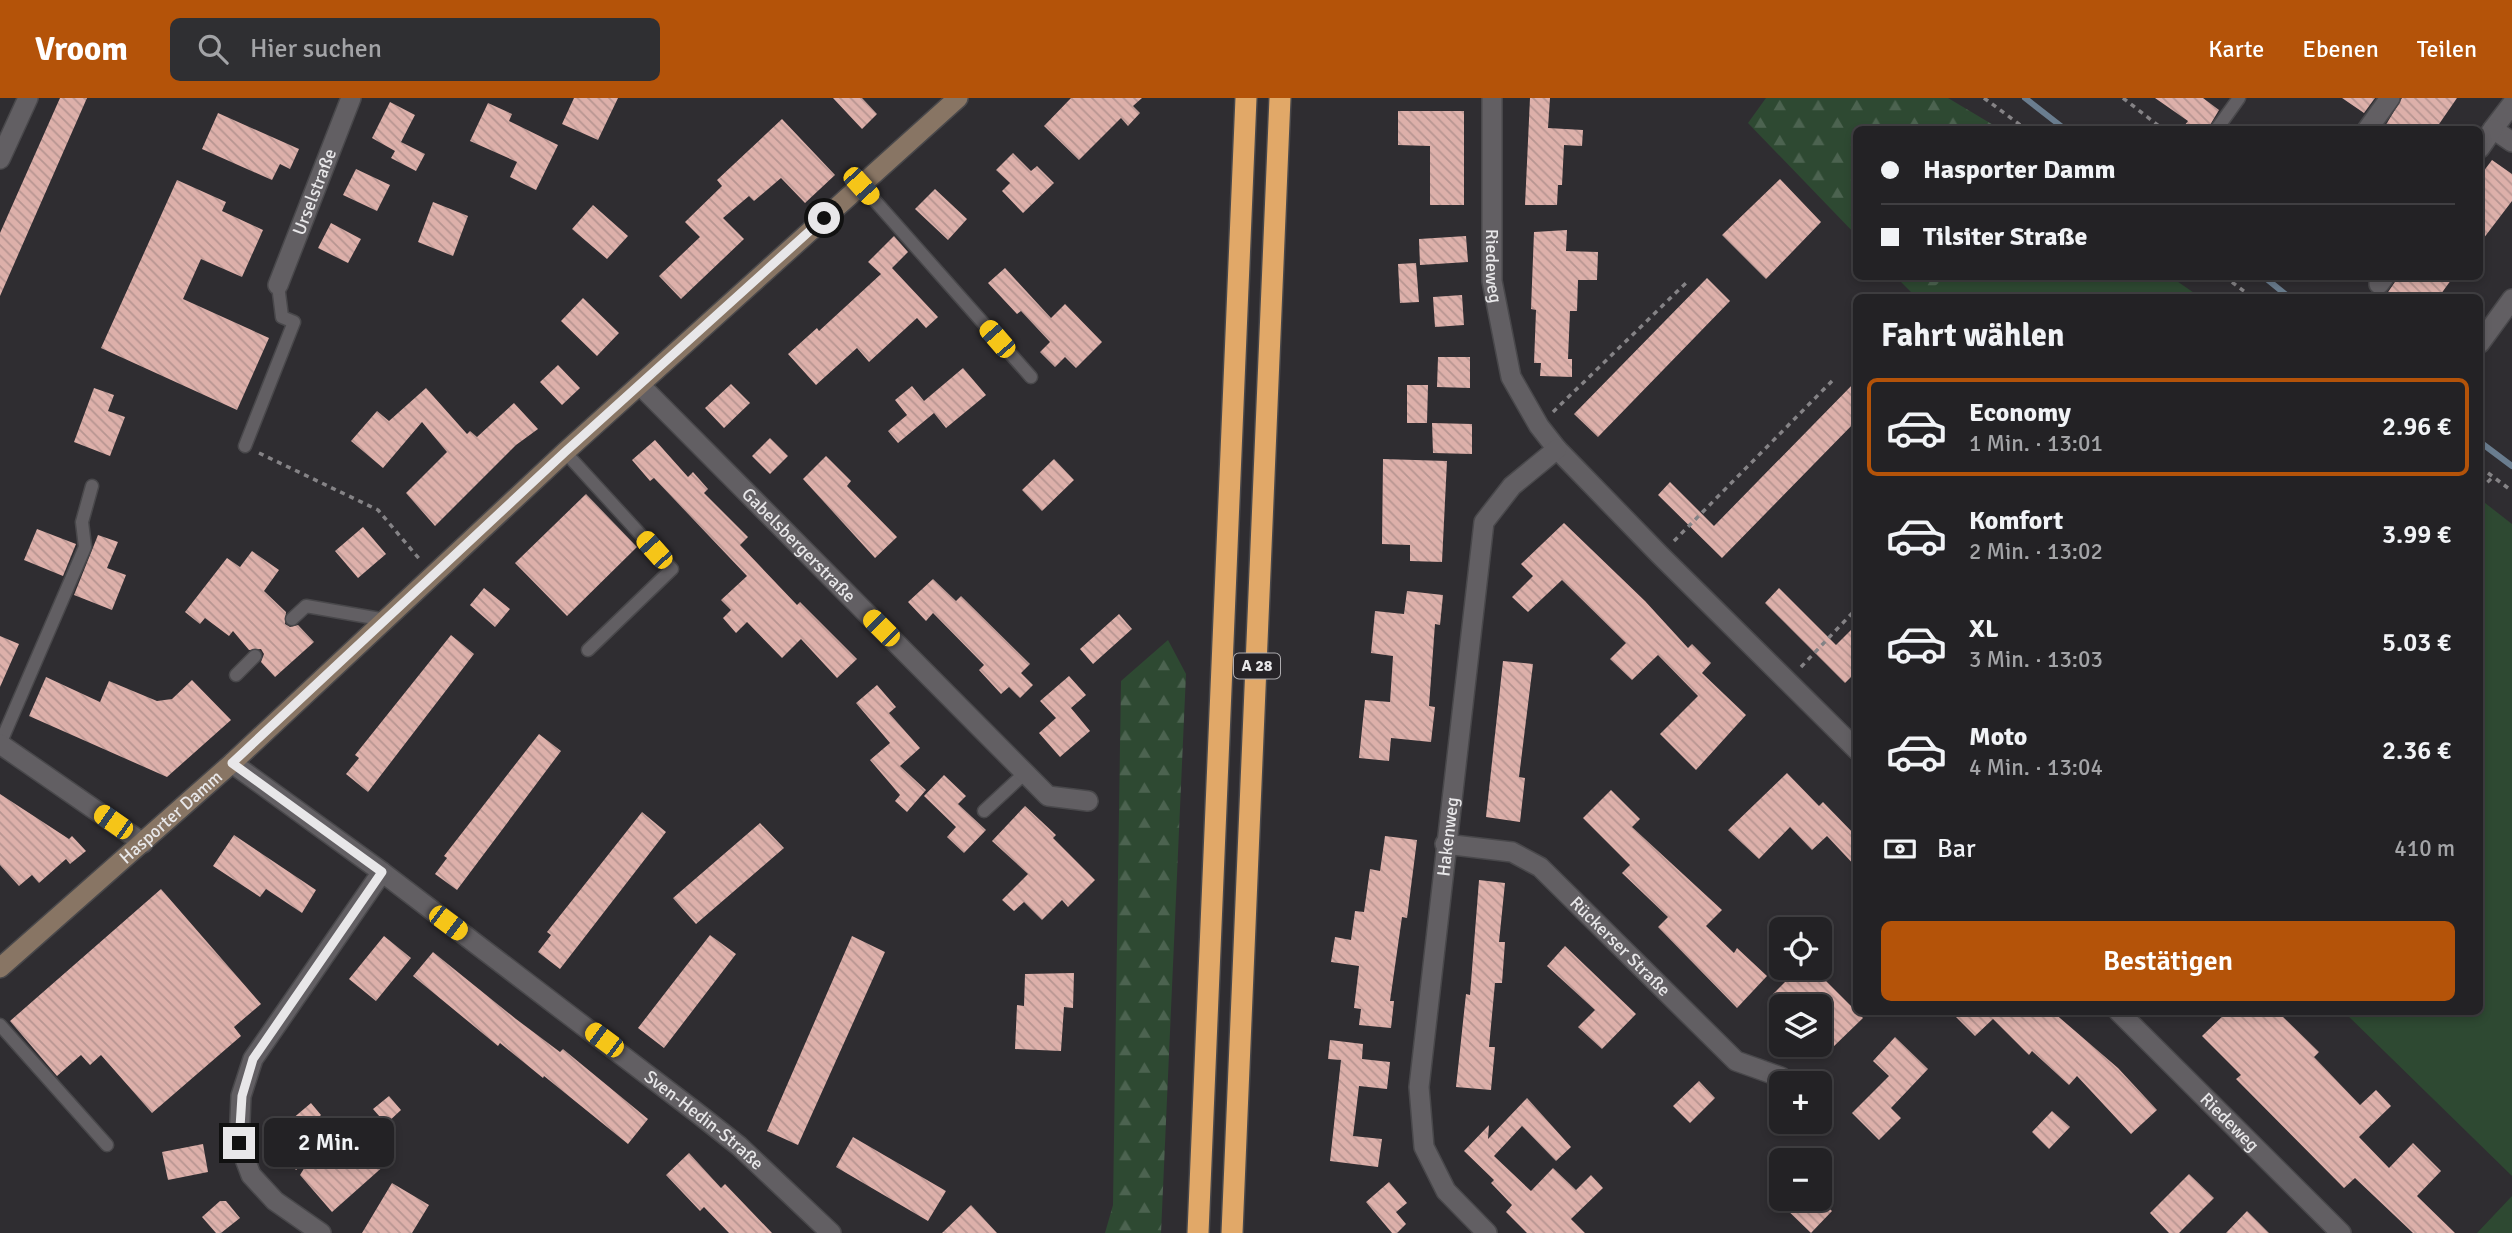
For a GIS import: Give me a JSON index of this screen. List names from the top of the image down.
{
  "streets": {
    "highway": ["A 28"],
    "main road": ["Hasporter Damm"],
    "street": [
      "Urselstraße",
      "Riedeweg",
      "Gabelsbergerstraße",
      "Hakenweg",
      "Rückerser Straße",
      "Sven-Hedin-Straße"
    ]
  },
  "crossings": [
    ["Riedeweg", "Hakenweg"],
    ["Gabelsbergerstraße", "Hasporter Damm"],
    ["Hasporter Damm", "Sven-Hedin-Straße"],
    ["Hakenweg", "Rückerser Straße"]
  ],
  "page": {
    "header": "Vroom",
    "search": "Hier suchen",
    "nav": ["Karte", "Ebenen", "Teilen"],
    "banner": ["Hasporter Damm", "Tilsiter Straße"],
    "heading": "Fahrt wählen",
    "list": [
      {
        "name": "Economy",
        "note": "1 Min. · 13:01",
        "value": "2.96 €"
      },
      {
        "name": "Komfort",
        "note": "2 Min. · 13:02",
        "value": "3.99 €"
      },
      {
        "name": "XL",
        "note": "3 Min. · 13:03",
        "value": "5.03 €"
      },
      {
        "name": "Moto",
        "note": "4 Min. · 13:04",
        "value": "2.36 €"
      }
    ],
    "pay": ["Bar", "410 m"],
    "buttons": "Bestätigen",
    "map_buttons": ["+", "−"],
    "bubble": "2 Min."
  }
}
